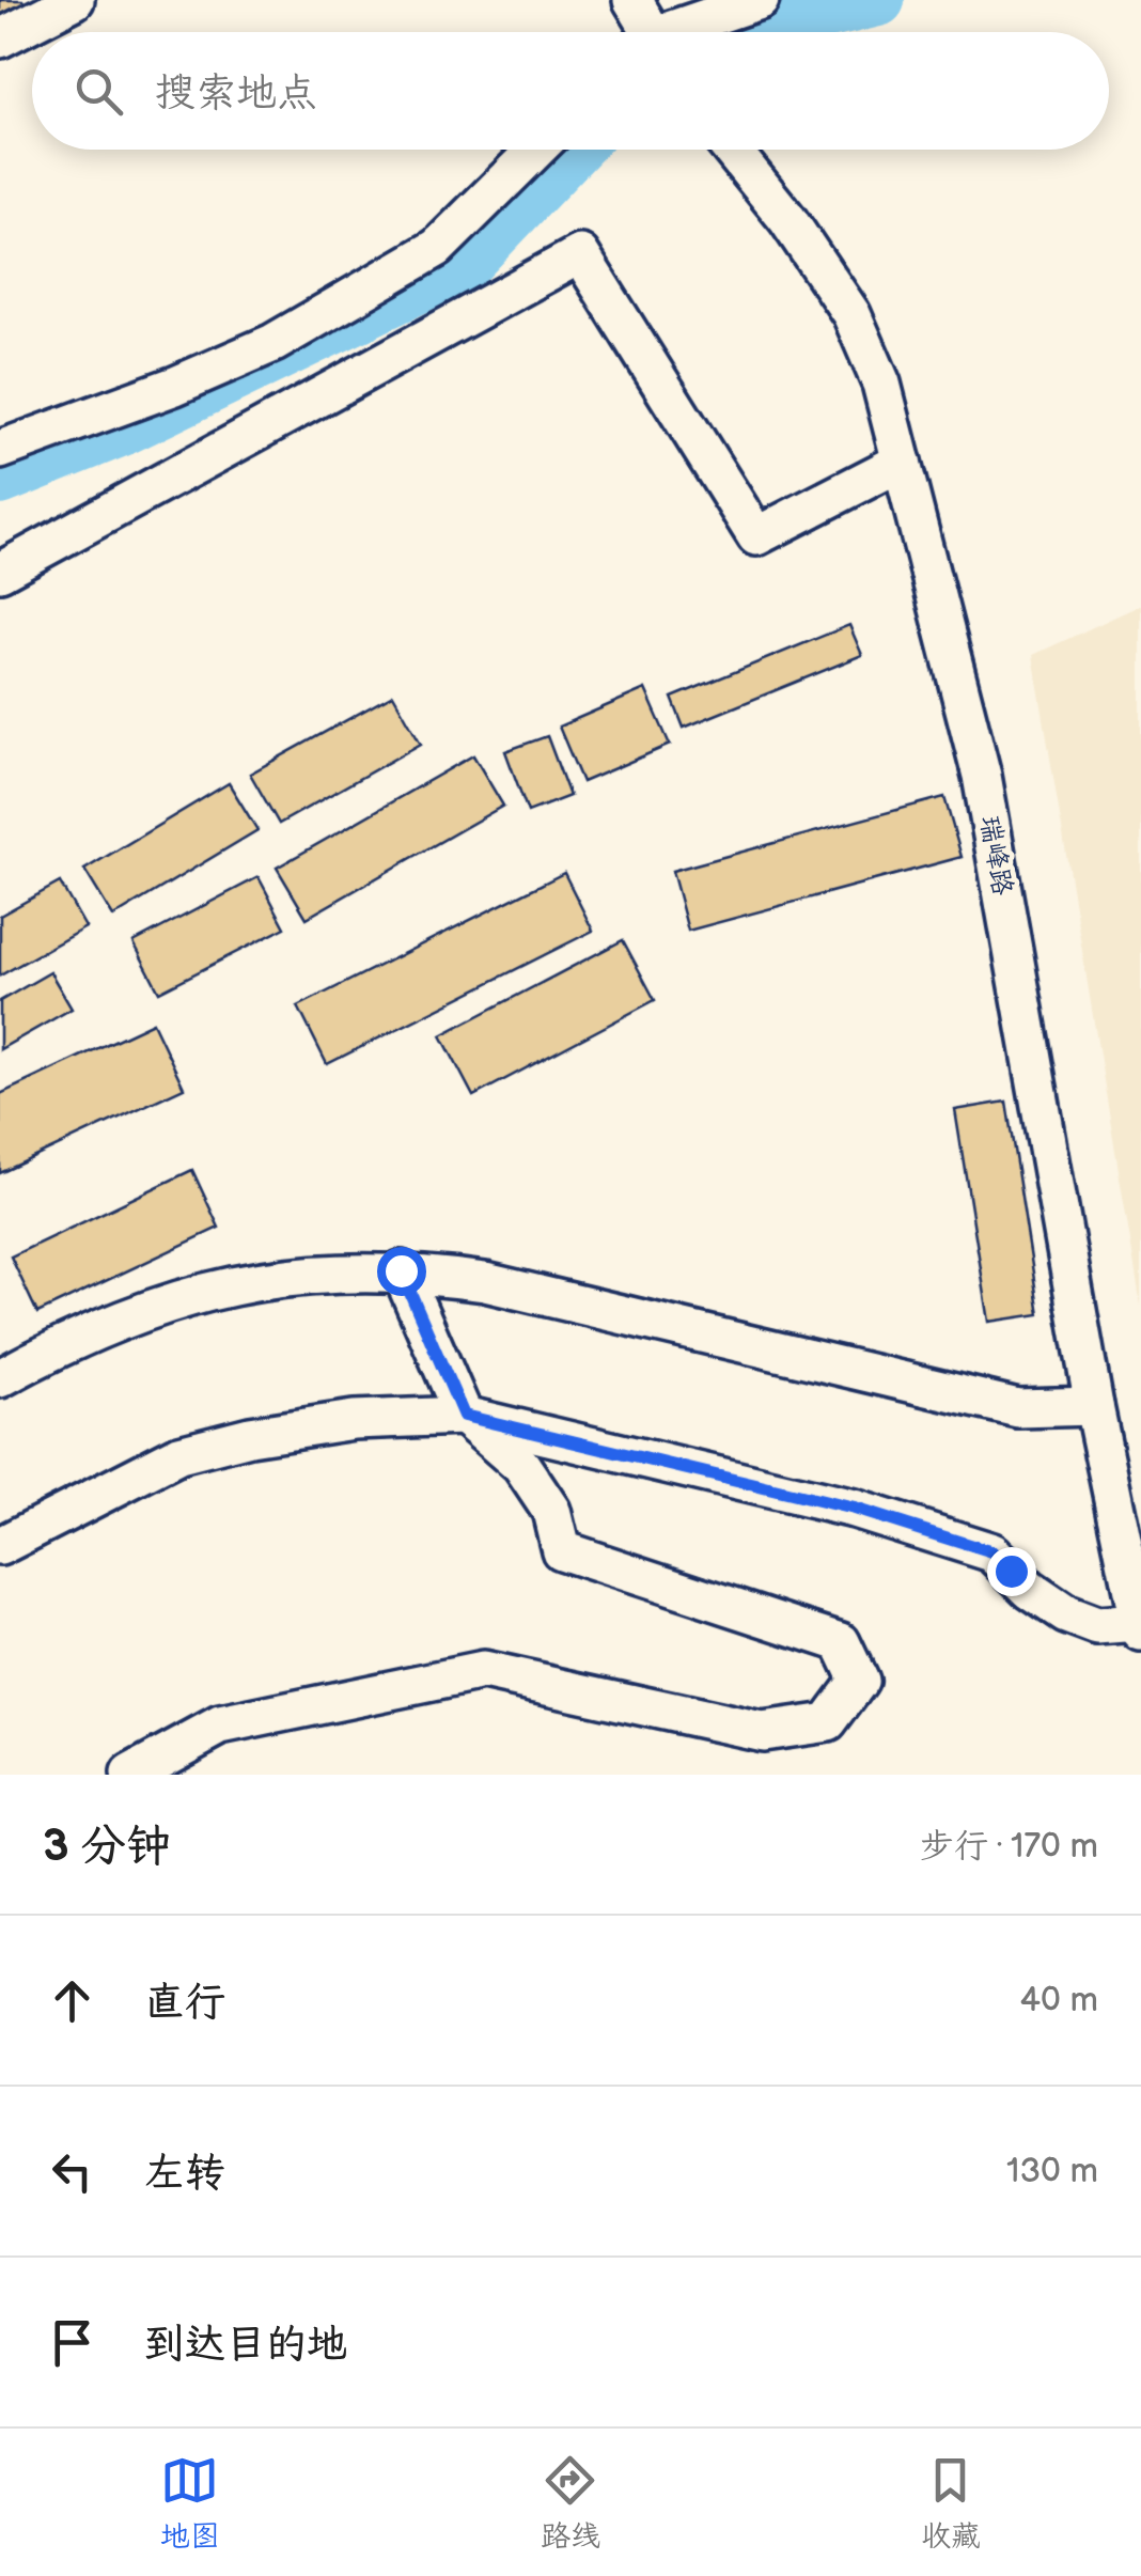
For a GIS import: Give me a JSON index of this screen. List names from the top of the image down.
{
  "streets": {
    "street": ["瑞峰路"]
  },
  "page": {
    "search": "搜索地点",
    "heading": ["3 分钟", "步行 · 170 m"],
    "list": [
      ["直行", "40 m"],
      ["左转", "130 m"],
      "到达目的地"
    ],
    "nav": ["地图", "路线", "收藏"]
  }
}
